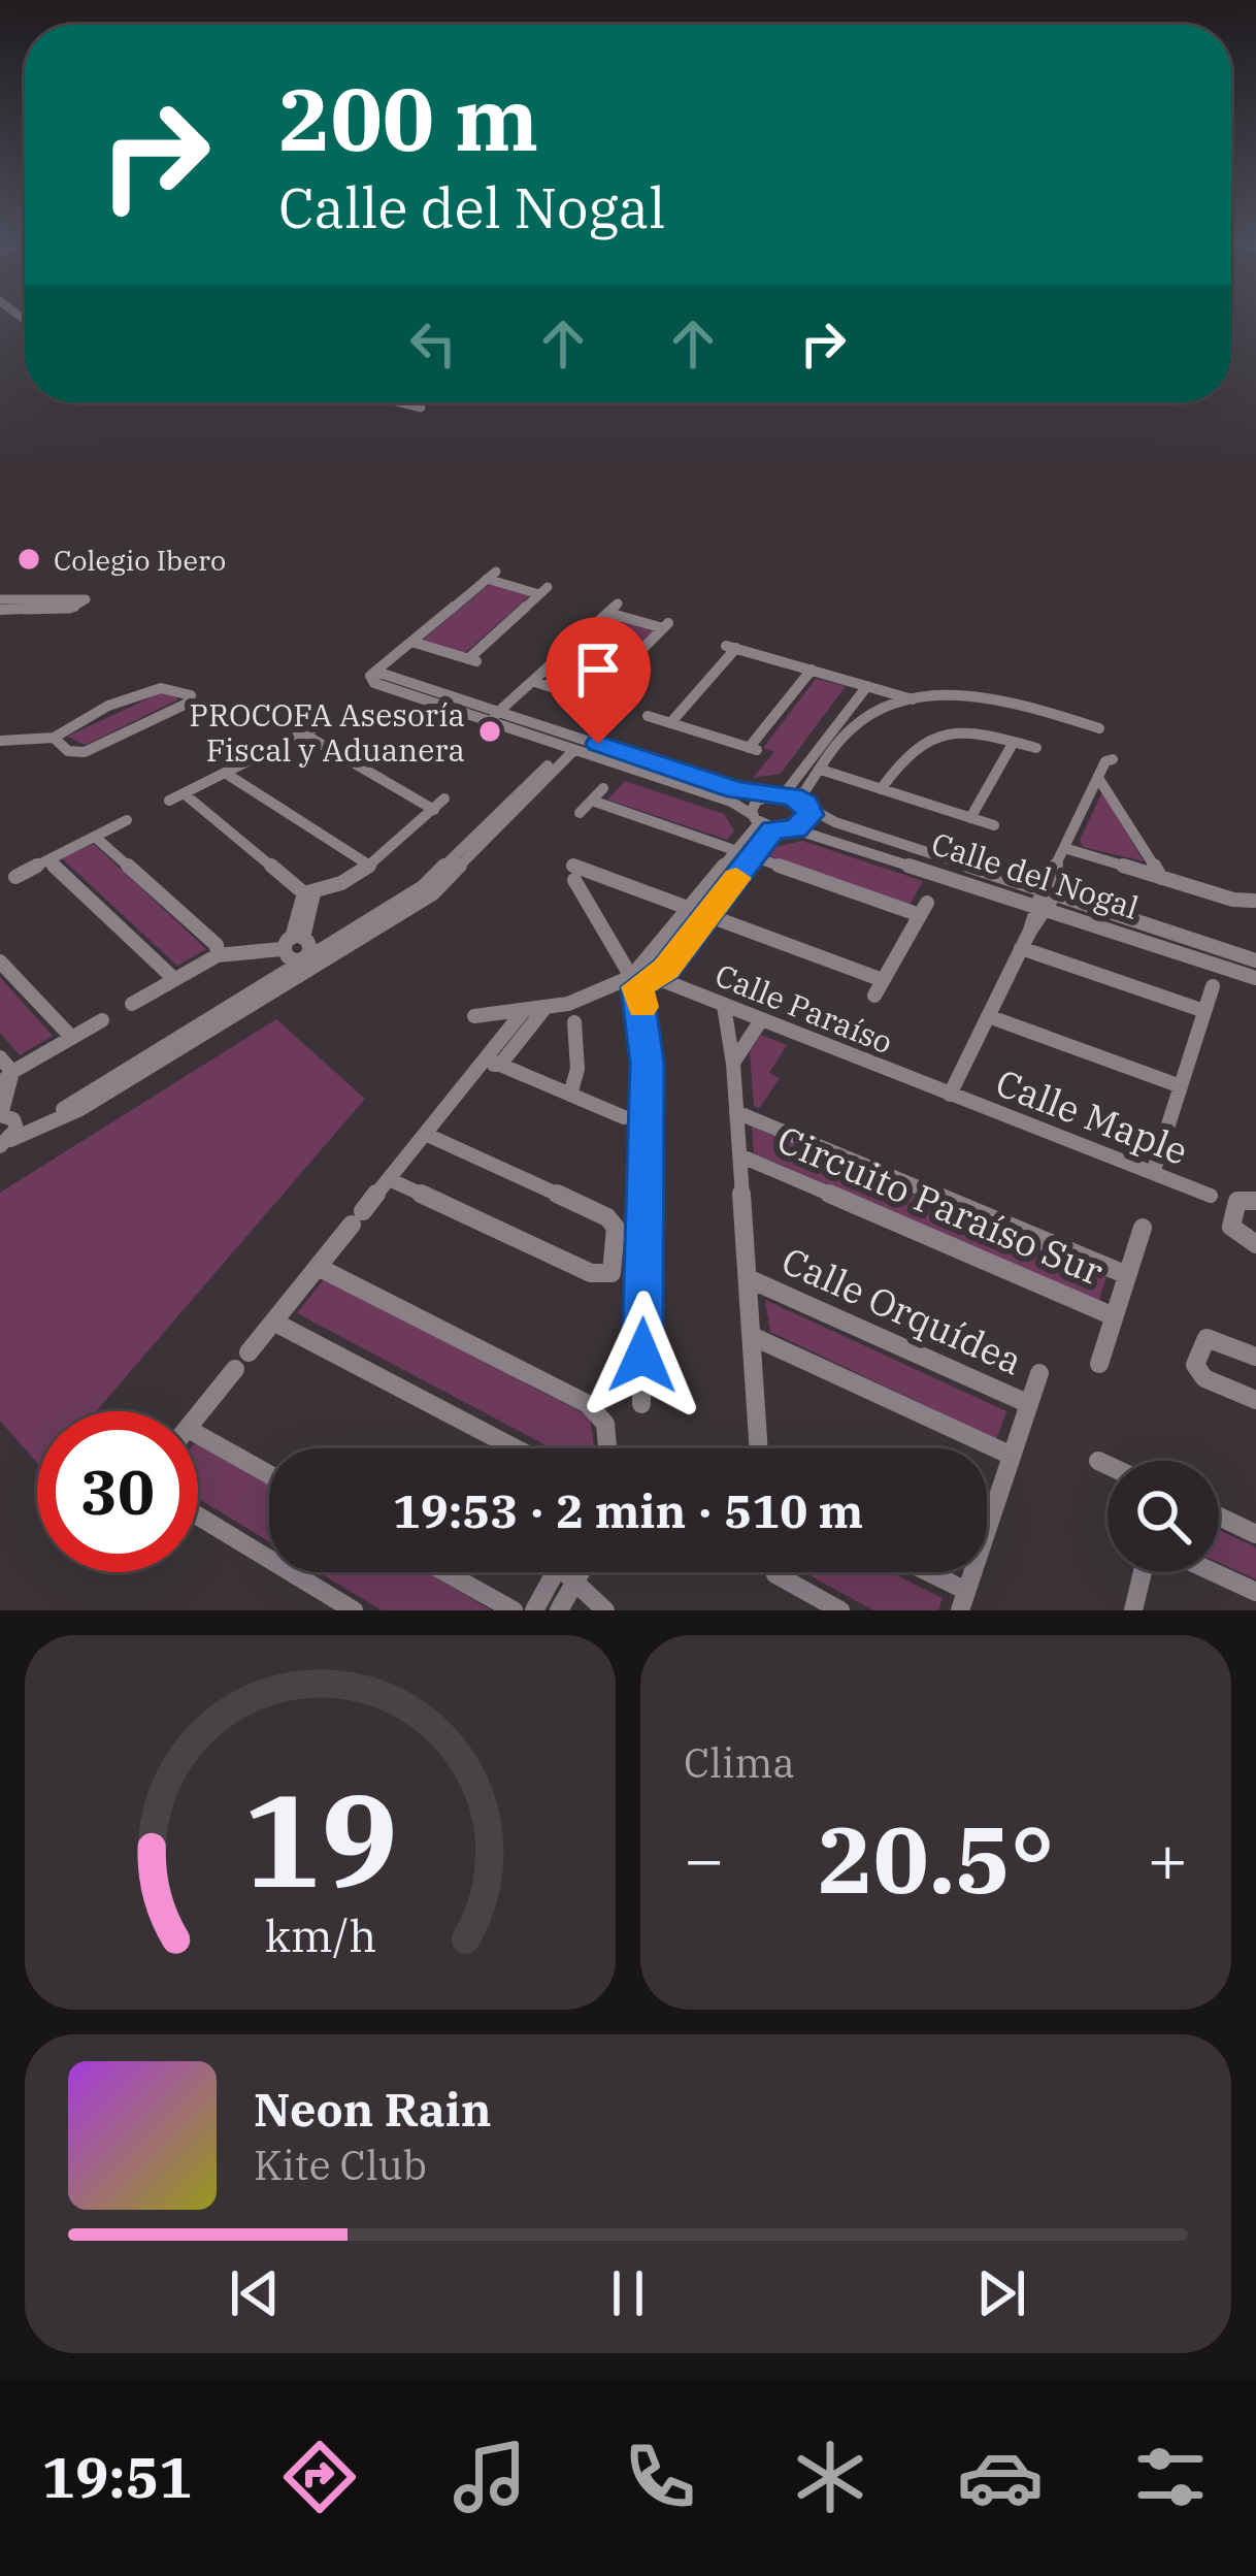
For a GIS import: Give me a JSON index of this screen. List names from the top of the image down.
{
  "streets": {
    "street": [
      "Calle del Nogal",
      "Calle Paraíso",
      "Calle Maple",
      "Circuito Paraíso Sur",
      "Calle Orquídea"
    ]
  },
  "crossings": [
    ["Calle Paraíso", "Calle Maple"]
  ],
  "places": ["Colegio Ibero", "PROCOFA Asesoría Fiscal y Aduanera"],
  "page": {
    "turn": ["200 m", "Calle del Nogal"],
    "limit": "30",
    "trip": "19:53 · 2 min · 510 m",
    "tile": "Clima",
    "heat": ["−", "20.5°", "+"],
    "song": ["Neon Rain", "Kite Club"],
    "tabs": "19:51",
    "gauge": ["19", "km/h"]
  }
}
